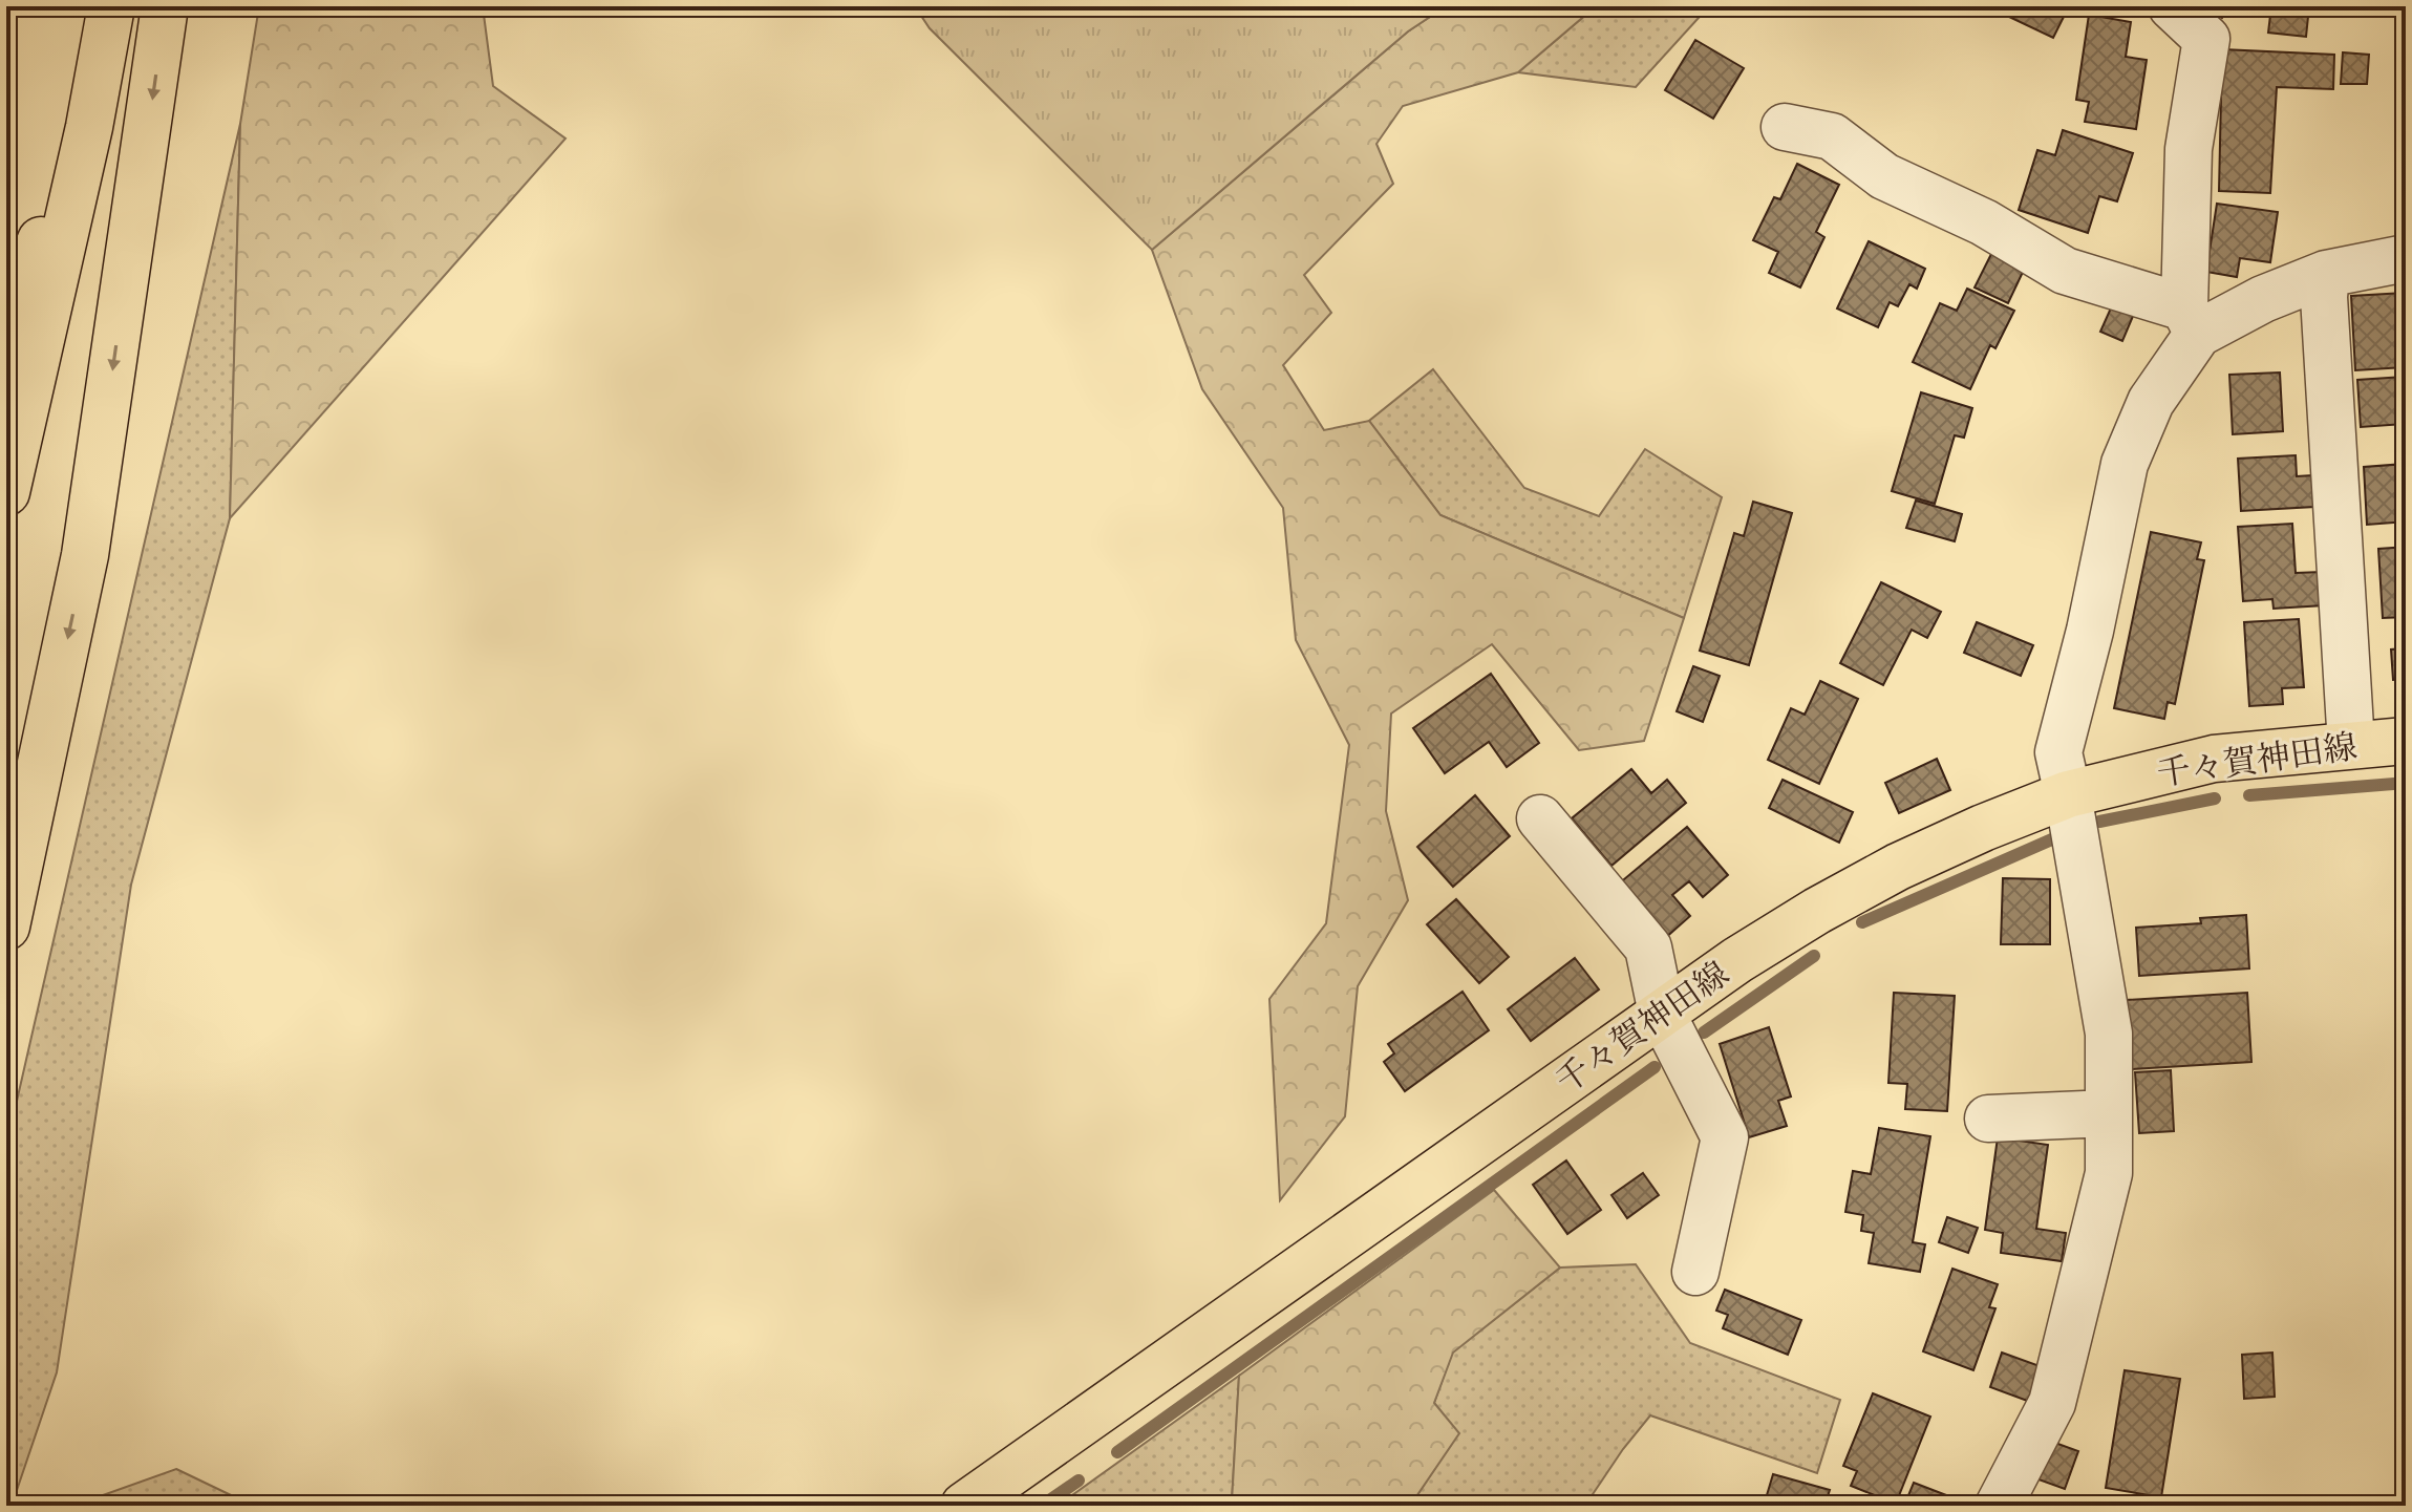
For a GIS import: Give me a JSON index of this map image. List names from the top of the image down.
{
  "streets": {
    "main road": ["千々賀神田線"]
  }
}
